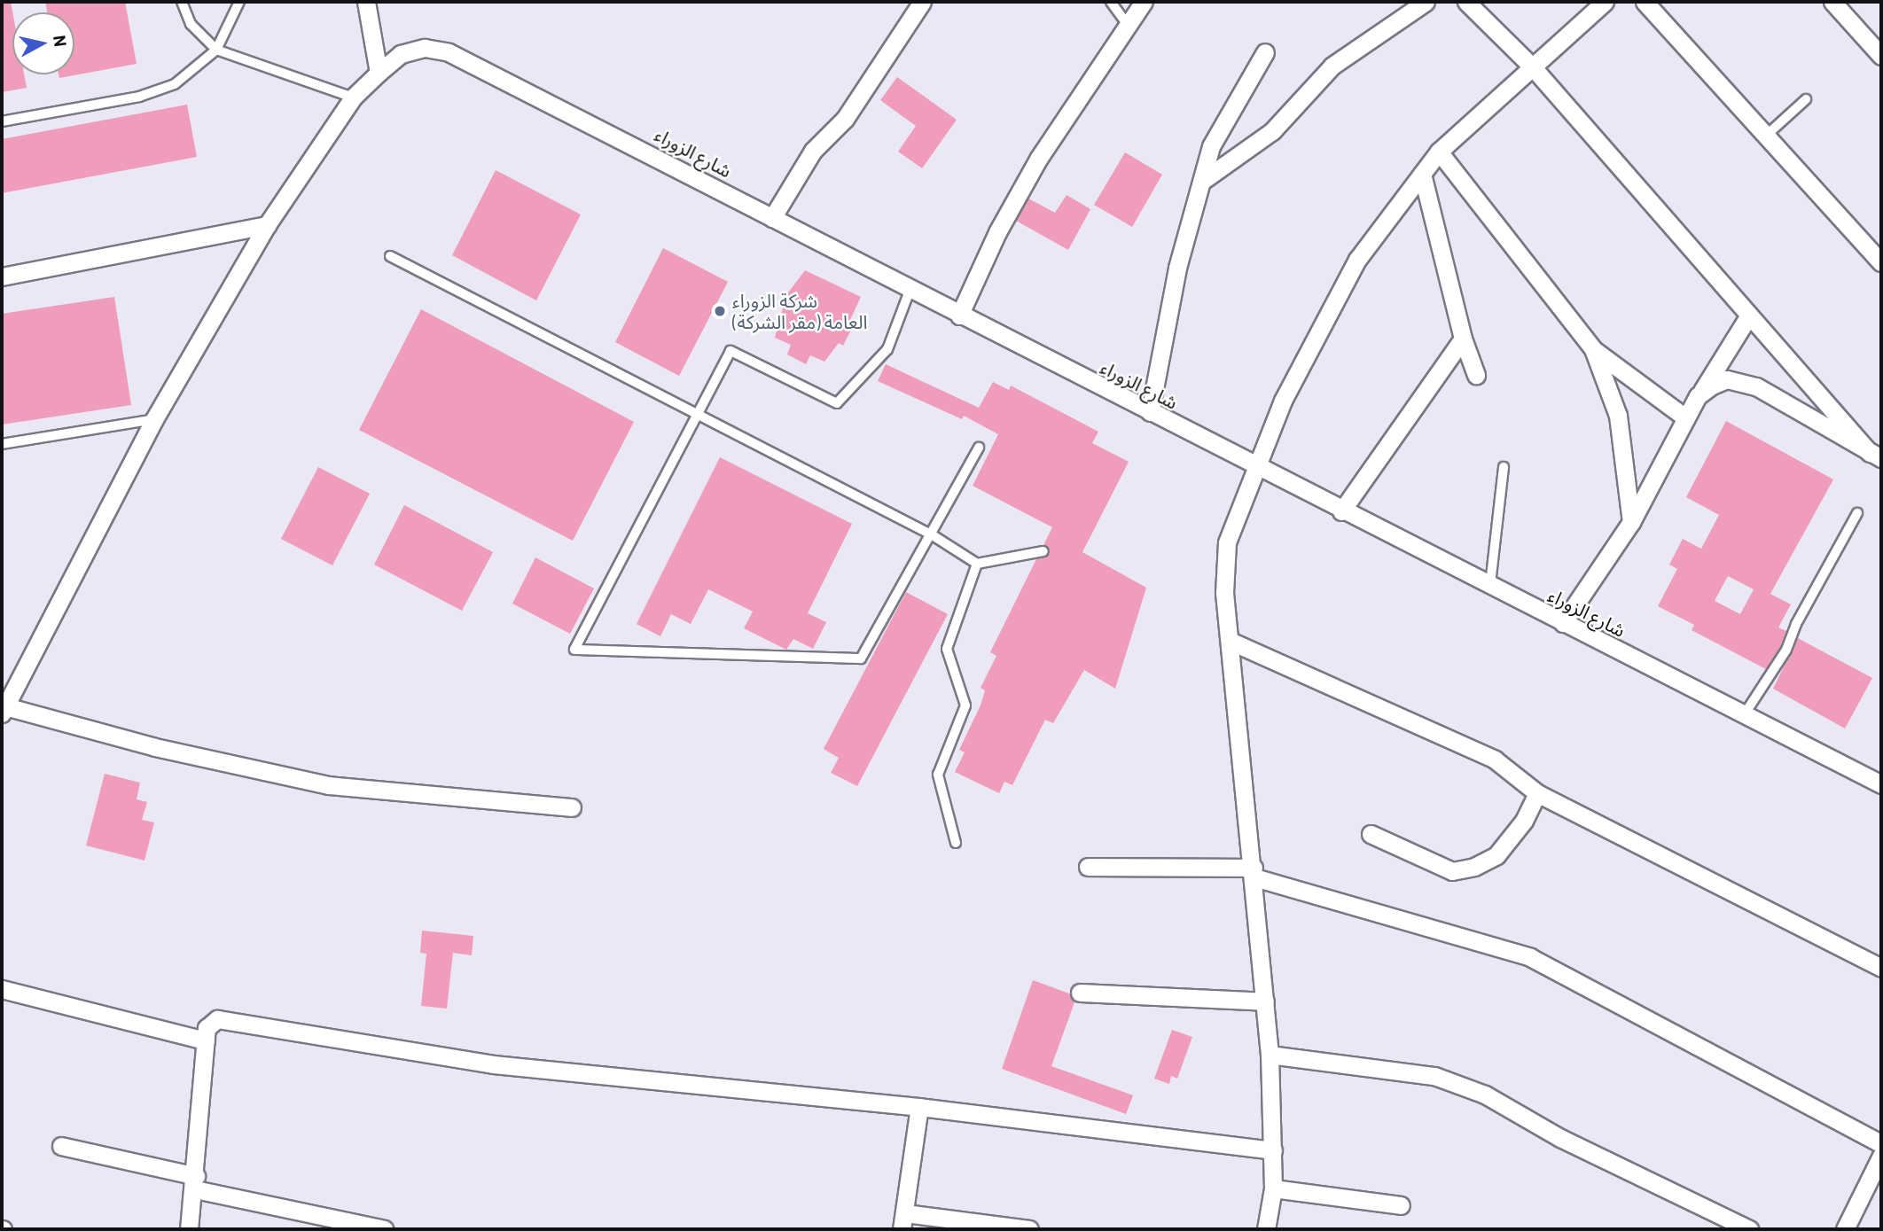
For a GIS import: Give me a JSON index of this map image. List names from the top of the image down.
{
  "streets": {
    "street": ["شارع الزوراء"]
  },
  "places": ["شركة الزوراء العامة (مقر الشركة)"],
  "north": "right"
}
